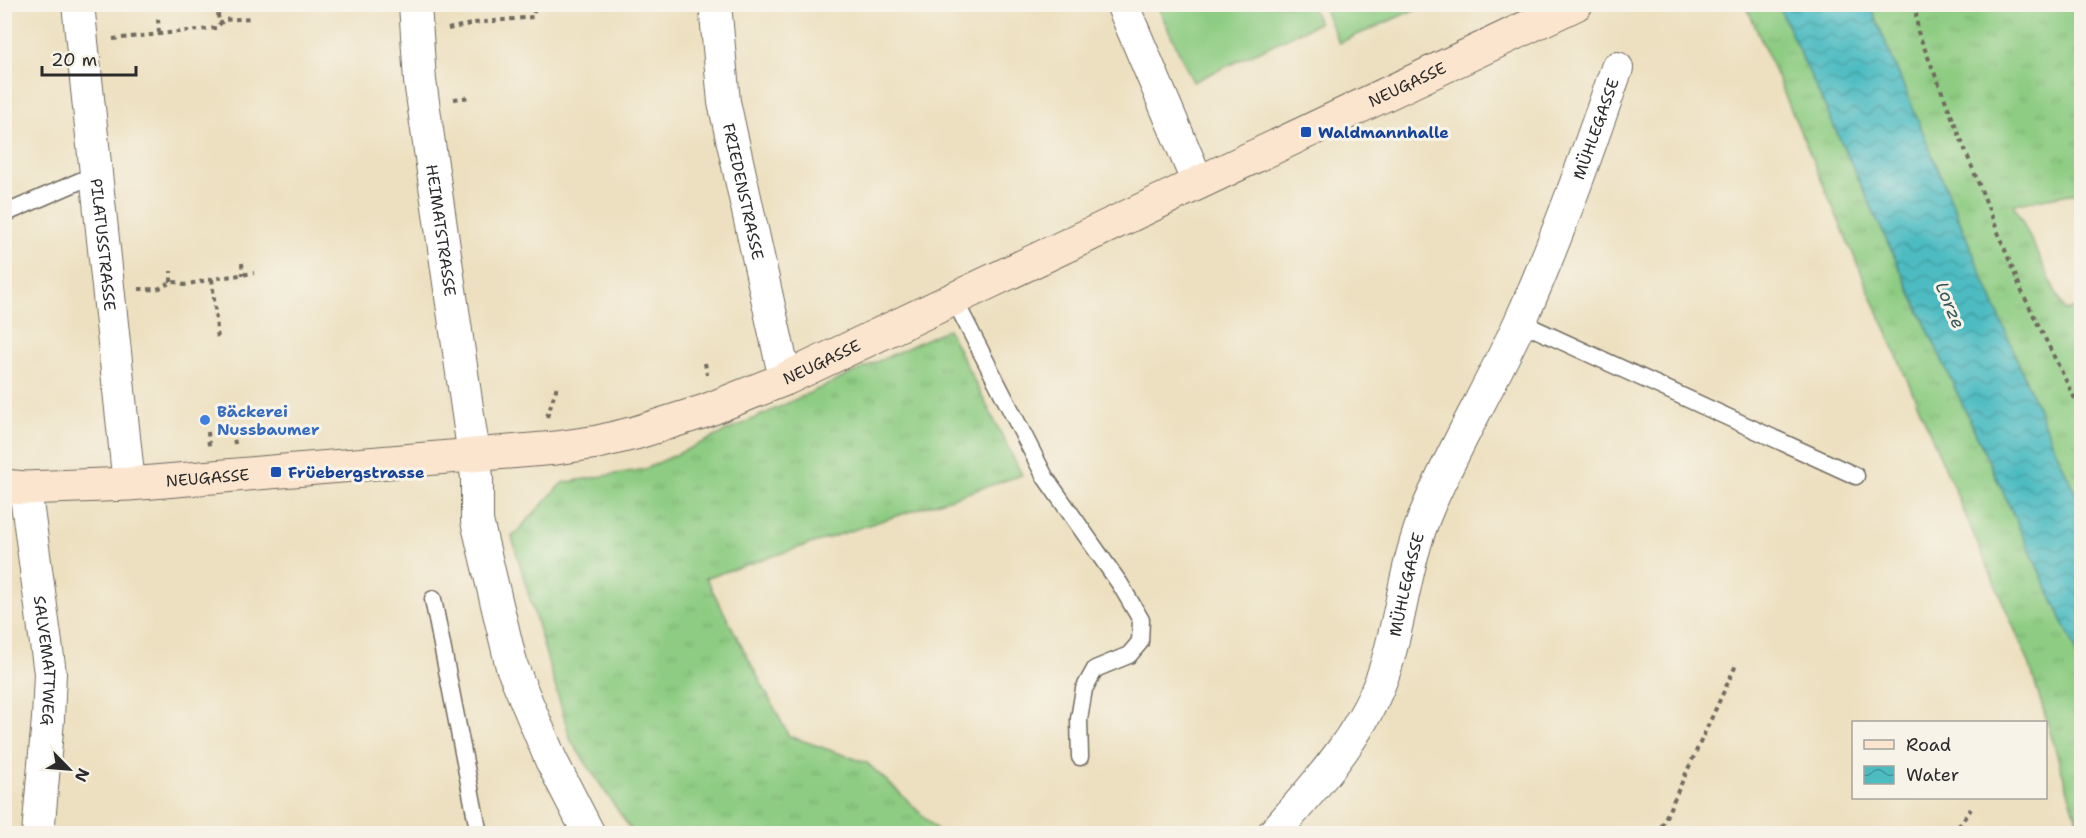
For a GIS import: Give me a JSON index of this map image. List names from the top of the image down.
{
  "streets": {
    "street": [
      "NEUGASSE",
      "MÜHLEGASSE",
      "FRIEDENSTRASSE",
      "HEIMATSTRASSE",
      "PILATUSSTRASSE",
      "SALVEMATTWEG"
    ]
  },
  "crossings": [
    ["NEUGASSE", "FRIEDENSTRASSE"],
    ["NEUGASSE", "HEIMATSTRASSE"],
    ["NEUGASSE", "PILATUSSTRASSE"],
    ["NEUGASSE", "SALVEMATTWEG"]
  ],
  "water": ["Lorze"],
  "places": {
    "transit": ["Waldmannhalle", "Früebergstrasse"],
    "other": ["Bäckerei Nussbaumer"]
  },
  "legend": ["Road", "Water"],
  "scale_bar": "20 m",
  "north": "bottom right"
}
